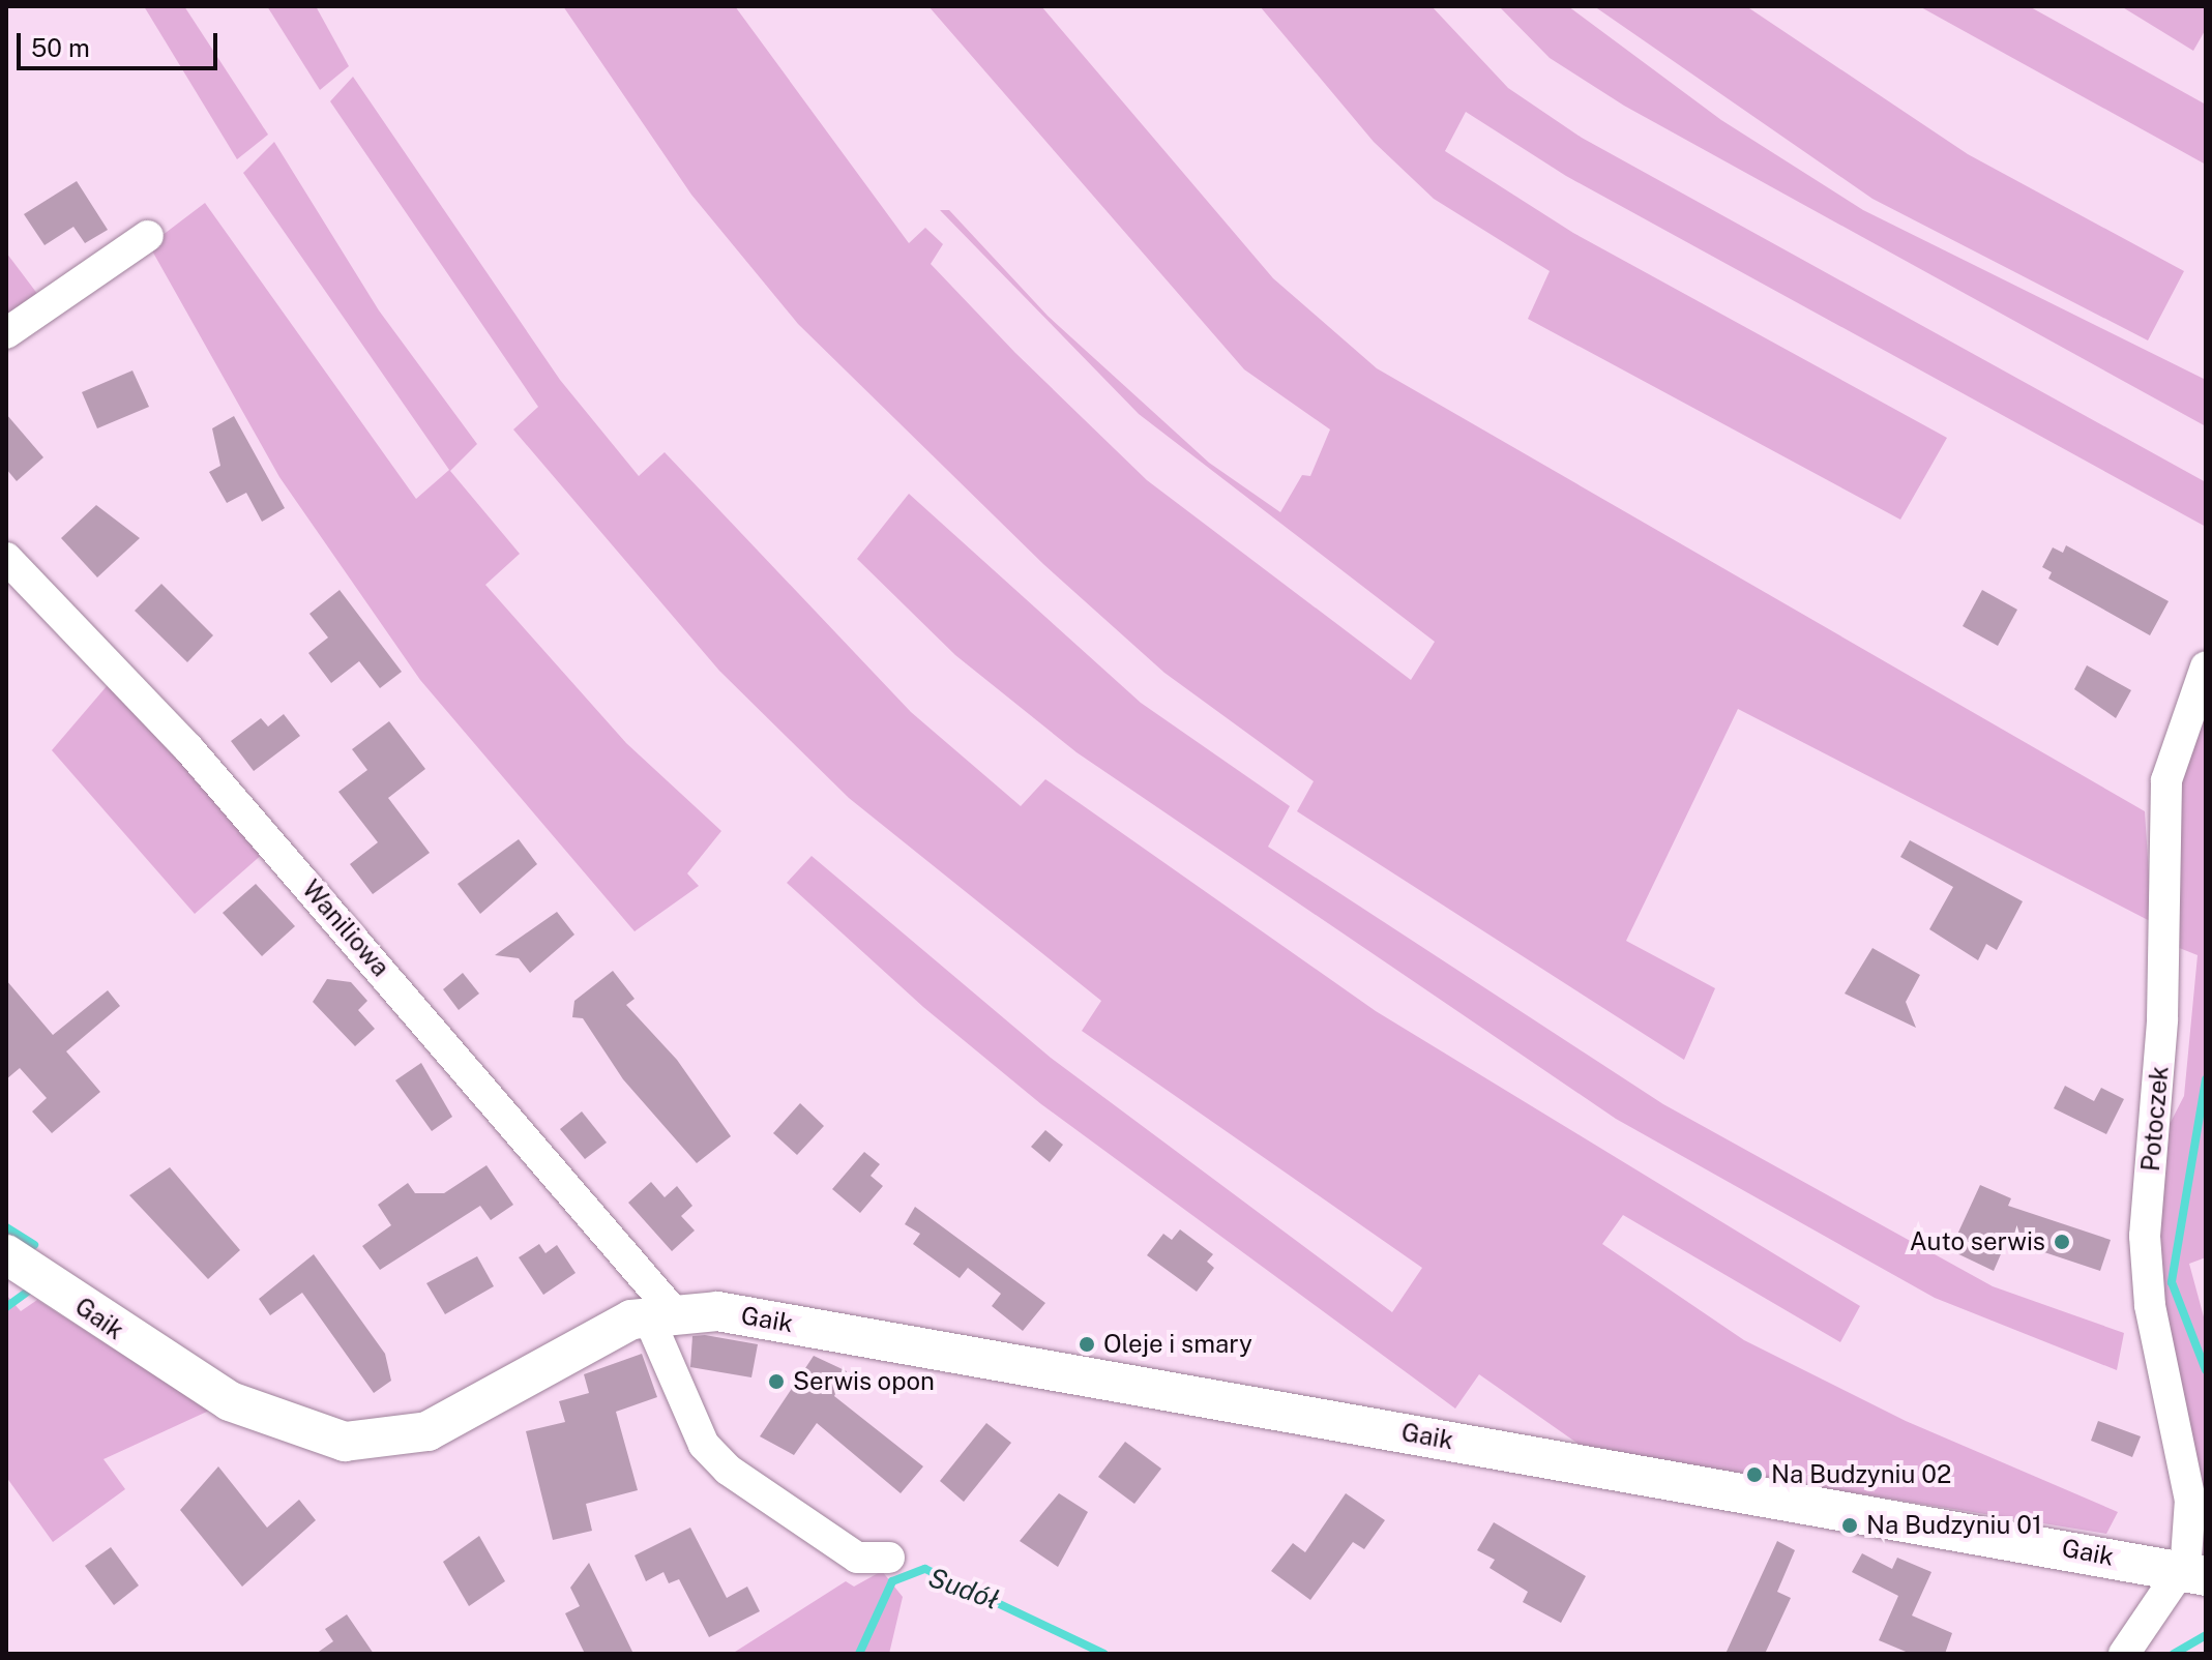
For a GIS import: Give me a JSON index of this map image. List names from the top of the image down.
{
  "streets": {
    "street": ["Waniliowa", "Potoczek", "Gaik"]
  },
  "crossings": [
    ["Waniliowa", "Gaik"],
    ["Potoczek", "Gaik"]
  ],
  "water": ["Sudół"],
  "places": [
    "Auto serwis",
    "Oleje i smary",
    "Serwis opon",
    "Na Budzyniu 02",
    "Na Budzyniu 01"
  ],
  "scale_bar": "50 m"
}
